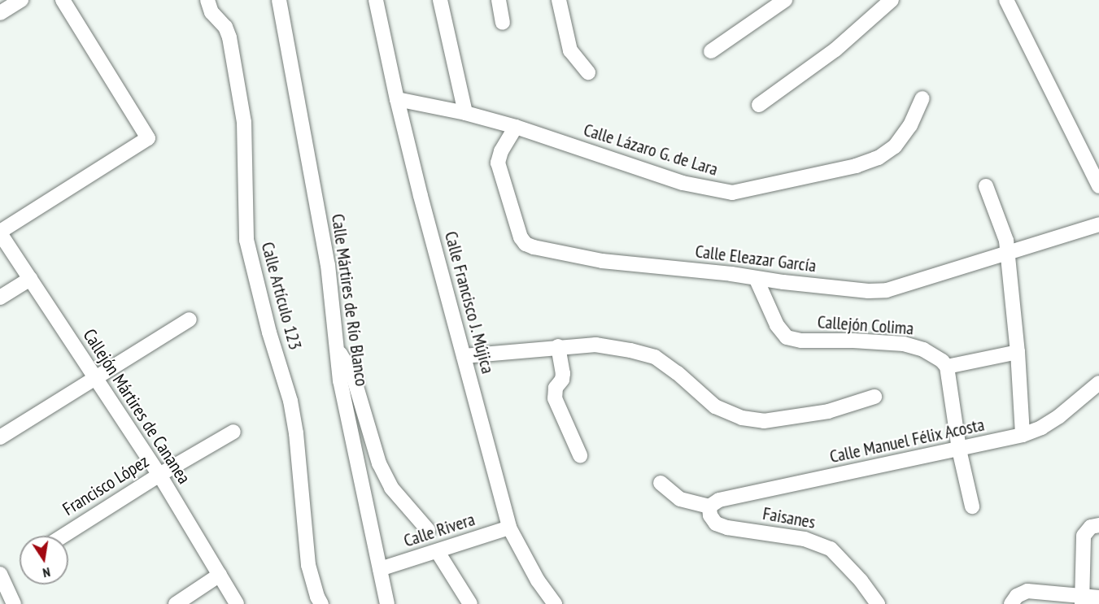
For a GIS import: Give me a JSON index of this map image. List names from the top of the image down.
{
  "streets": {
    "street": [
      "Calle Lázaro G. de Lara",
      "Calle Eleazar García",
      "Calle Artículo 123",
      "Calle Mártires de Río Blanco",
      "Calle Francisco J. Mújica",
      "Callejón Colima",
      "Callejón Mártires de Cananea",
      "Calle Manuel Félix Acosta",
      "Francisco López",
      "Faisanes",
      "Calle Rivera"
    ]
  },
  "crossings": [
    ["Calle Lázaro G. de Lara", "Calle Eleazar García"],
    ["Calle Lázaro G. de Lara", "Calle Francisco J. Mújica"],
    ["Calle Eleazar García", "Callejón Colima"],
    ["Calle Mártires de Río Blanco", "Calle Rivera"],
    ["Calle Francisco J. Mújica", "Calle Rivera"],
    ["Callejón Mártires de Cananea", "Francisco López"],
    ["Calle Manuel Félix Acosta", "Faisanes"]
  ],
  "north": "bottom"
}
